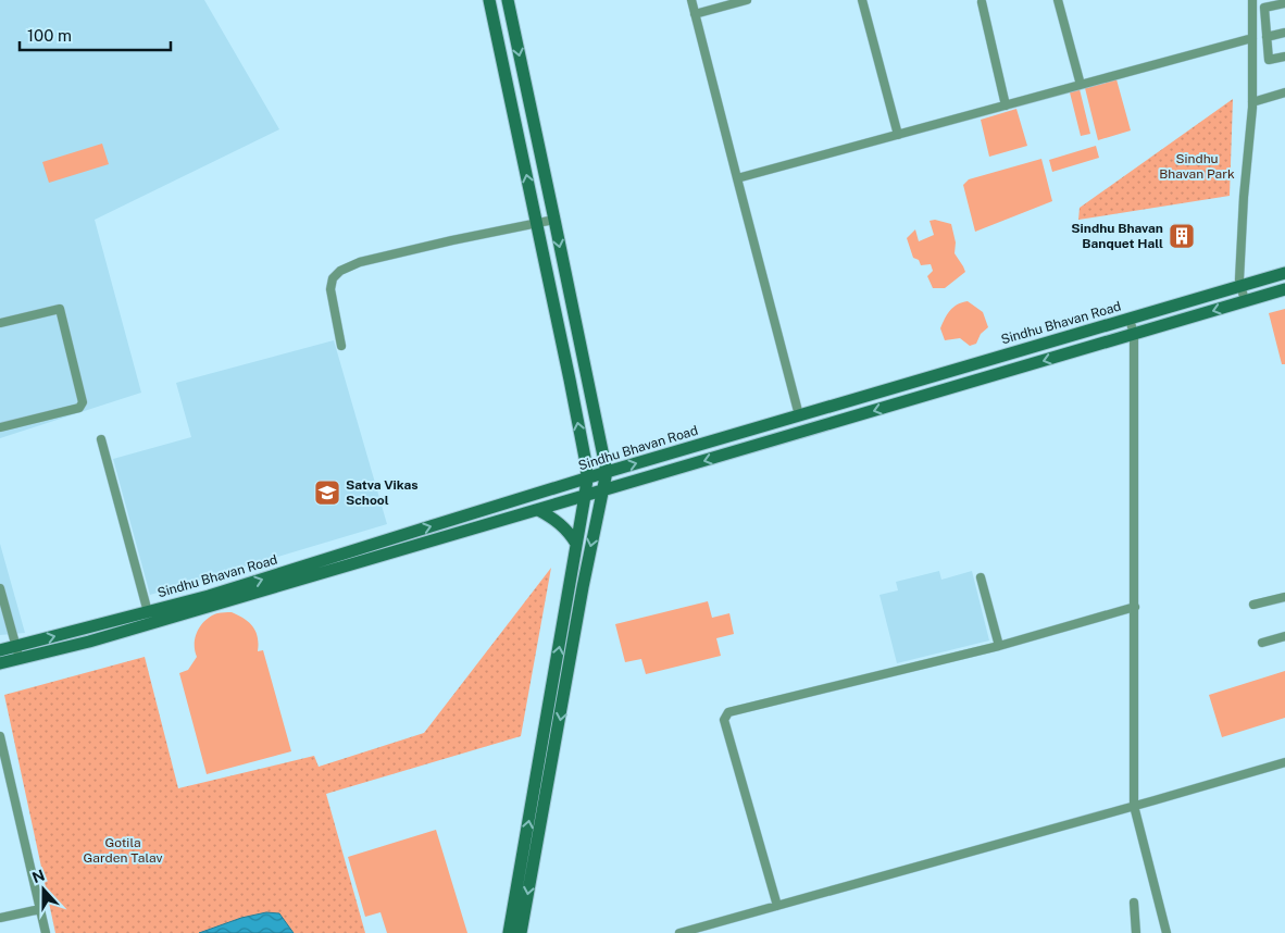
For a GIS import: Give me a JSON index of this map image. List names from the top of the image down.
{
  "streets": {
    "main road": ["Sindhu Bhavan Road"]
  },
  "parks": ["Sindhu Bhavan Park", "Gotila Garden Talav"],
  "places": {
    "building": ["Sindhu Bhavan Banquet Hall"],
    "school or university": ["Satva Vikas School"]
  },
  "scale_bar": "100 m",
  "north": "top"
}
